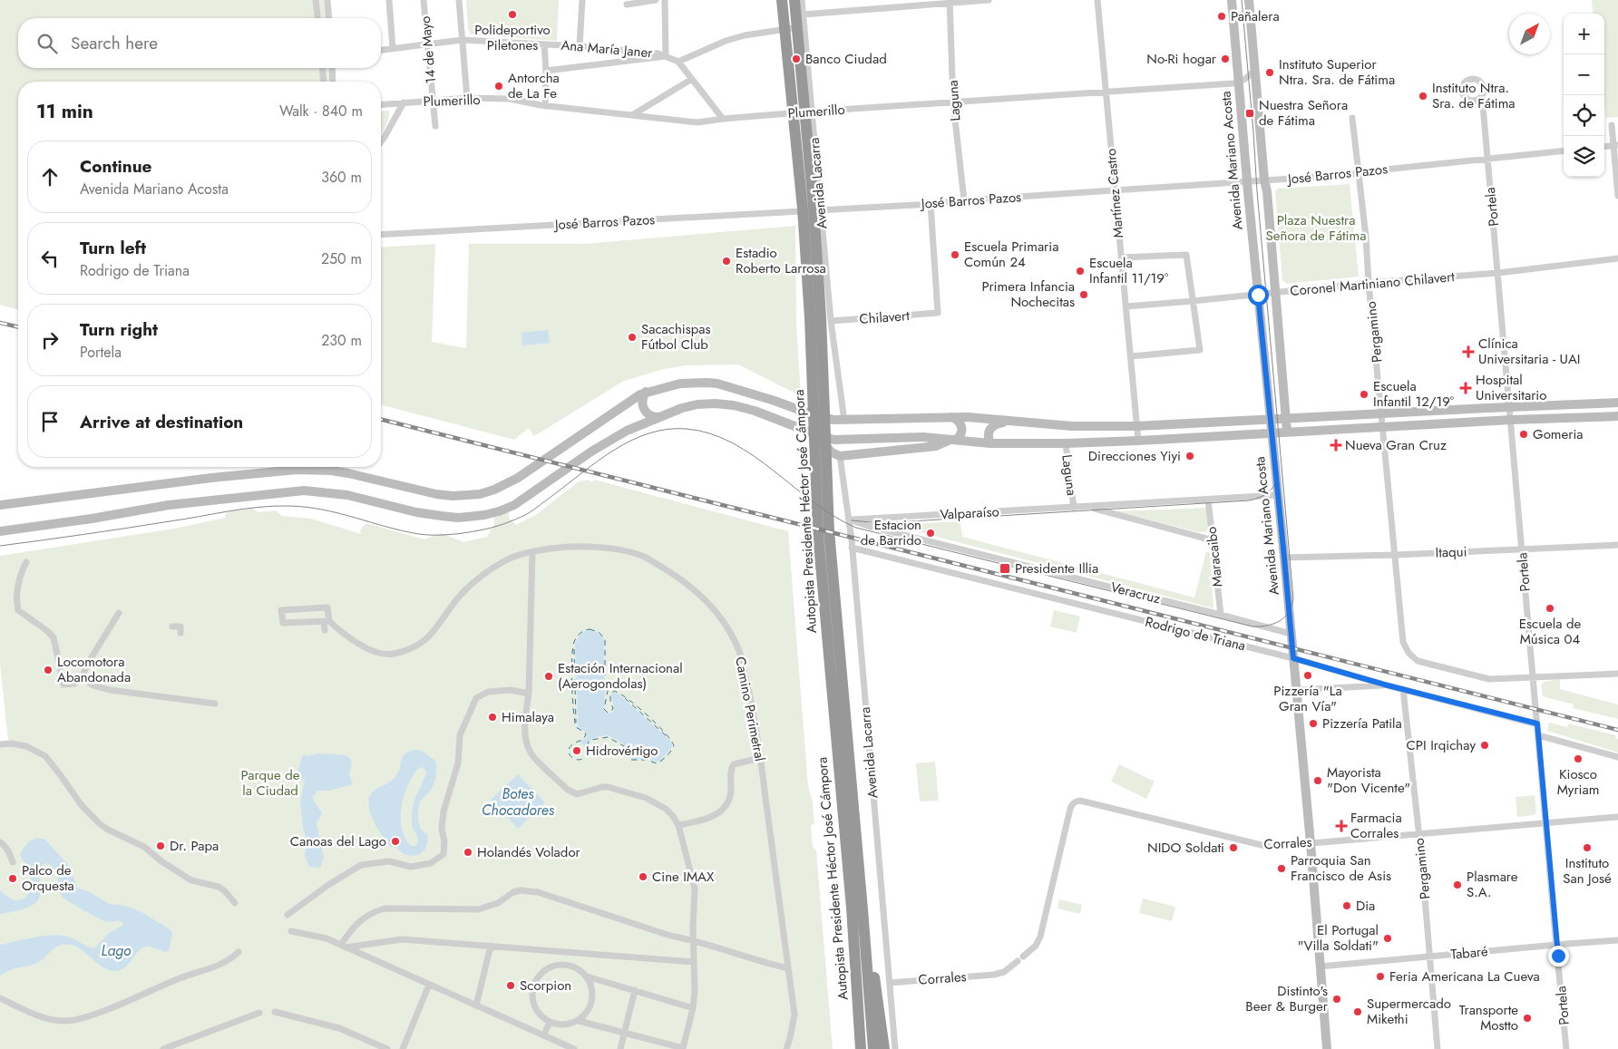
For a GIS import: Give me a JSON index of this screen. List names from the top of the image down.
{
  "streets": {
    "highway": ["Autopista Presidente Héctor José Cámpora"],
    "main road": ["Avenida Mariano Acosta"],
    "street": [
      "Ana María Janer",
      "14 de Mayo",
      "Plumerillo",
      "Laguna",
      "José Barros Pazos",
      "Avenida Lacarra",
      "Martínez Castro",
      "Portela",
      "Coronel Martiniano Chilavert",
      "Chilavert",
      "Pergamino",
      "Valparaíso",
      "Itaqui",
      "Maracaibo",
      "Veracruz",
      "Rodrigo de Triana",
      "Camino Perimetral",
      "Corrales",
      "Tabaré"
    ]
  },
  "crossings": [
    ["Ana María Janer", "14 de Mayo"],
    ["14 de Mayo", "Plumerillo"],
    ["Plumerillo", "Laguna"],
    ["Plumerillo", "Avenida Mariano Acosta"],
    ["Plumerillo", "Avenida Lacarra"],
    ["Plumerillo", "Martínez Castro"],
    ["Laguna", "José Barros Pazos"],
    ["Laguna", "Valparaíso"],
    ["Avenida Mariano Acosta", "José Barros Pazos"],
    ["Avenida Mariano Acosta", "Coronel Martiniano Chilavert"],
    ["Avenida Mariano Acosta", "Valparaíso"],
    ["Avenida Mariano Acosta", "Itaqui"],
    ["Avenida Mariano Acosta", "Veracruz"],
    ["Avenida Mariano Acosta", "Rodrigo de Triana"],
    ["Avenida Mariano Acosta", "Corrales"],
    ["Avenida Mariano Acosta", "Tabaré"],
    ["José Barros Pazos", "Avenida Lacarra"],
    ["José Barros Pazos", "Martínez Castro"],
    ["José Barros Pazos", "Portela"],
    ["José Barros Pazos", "Chilavert"],
    ["José Barros Pazos", "Pergamino"],
    ["Avenida Lacarra", "Chilavert"],
    ["Avenida Lacarra", "Valparaíso"],
    ["Avenida Lacarra", "Veracruz"],
    ["Avenida Lacarra", "Rodrigo de Triana"],
    ["Avenida Lacarra", "Corrales"],
    ["Martínez Castro", "Coronel Martiniano Chilavert"],
    ["Portela", "Coronel Martiniano Chilavert"],
    ["Portela", "Pergamino"],
    ["Portela", "Itaqui"],
    ["Portela", "Rodrigo de Triana"],
    ["Portela", "Corrales"],
    ["Portela", "Tabaré"],
    ["Coronel Martiniano Chilavert", "Pergamino"],
    ["Pergamino", "Itaqui"],
    ["Pergamino", "Rodrigo de Triana"],
    ["Pergamino", "Corrales"],
    ["Pergamino", "Tabaré"],
    ["Valparaíso", "Maracaibo"],
    ["Valparaíso", "Veracruz"],
    ["Maracaibo", "Veracruz"]
  ],
  "water": ["Botes Chocadores", "Lago"],
  "parks": ["Plaza Nuestra Señora de Fátima", "Parque de la Ciudad"],
  "places": {
    "other": [
      "Polideportivo Piletones",
      "Pañalera",
      "Banco Ciudad",
      "No-Ri hogar",
      "Instituto Superior Ntra. Sra. de Fátima",
      "Antorcha de La Fe",
      "Instituto Ntra. Sra. de Fátima",
      "Escuela Primaria Común 24",
      "Estadio Roberto Larrosa",
      "Escuela Infantil 11/19°",
      "Primera Infancia Nochecitas",
      "Sacachispas Fútbol Club",
      "Escuela Infantil 12/19°",
      "Gomeria",
      "Direcciones Yiyi",
      "Estacion de Barrido",
      "Escuela de Música 04",
      "Locomotora Abandonada",
      "Pizzería \"La Gran Vía\"",
      "Estación Internacional (Aerogondolas)",
      "Himalaya",
      "Pizzería Patila",
      "CPI Irqichay",
      "Hidrovértigo",
      "Kiosco Myriam",
      "Mayorista \"Don Vicente\"",
      "Canoas del Lago",
      "Dr. Papa",
      "NIDO Soldati",
      "Instituto San José",
      "Holandés Volador",
      "Parroquia San Francisco de Asis",
      "Cine IMAX",
      "Palco de Orquesta",
      "Plasmare S.A.",
      "Dia",
      "El Portugal \"Villa Soldati\"",
      "Feria Americana La Cueva",
      "Scorpion",
      "Distinto's Beer & Burger",
      "Supermercado Mikethi",
      "Transporte Mostto"
    ],
    "transit": ["Nuestra Señora de Fátima", "Presidente Illia"],
    "health": [
      "Clínica Universitaria - UAI",
      "Hospital Universitario",
      "Nueva Gran Cruz",
      "Farmacia Corrales"
    ]
  },
  "north": "top right",
  "page": {
    "map_buttons": ["+", "−"],
    "search": "Search here",
    "heading": ["11 min", "Walk · 840 m"],
    "list": [
      ["Continue", "Avenida Mariano Acosta", "360 m"],
      ["Turn left", "Rodrigo de Triana", "250 m"],
      ["Turn right", "Portela", "230 m"],
      "Arrive at destination"
    ]
  }
}
